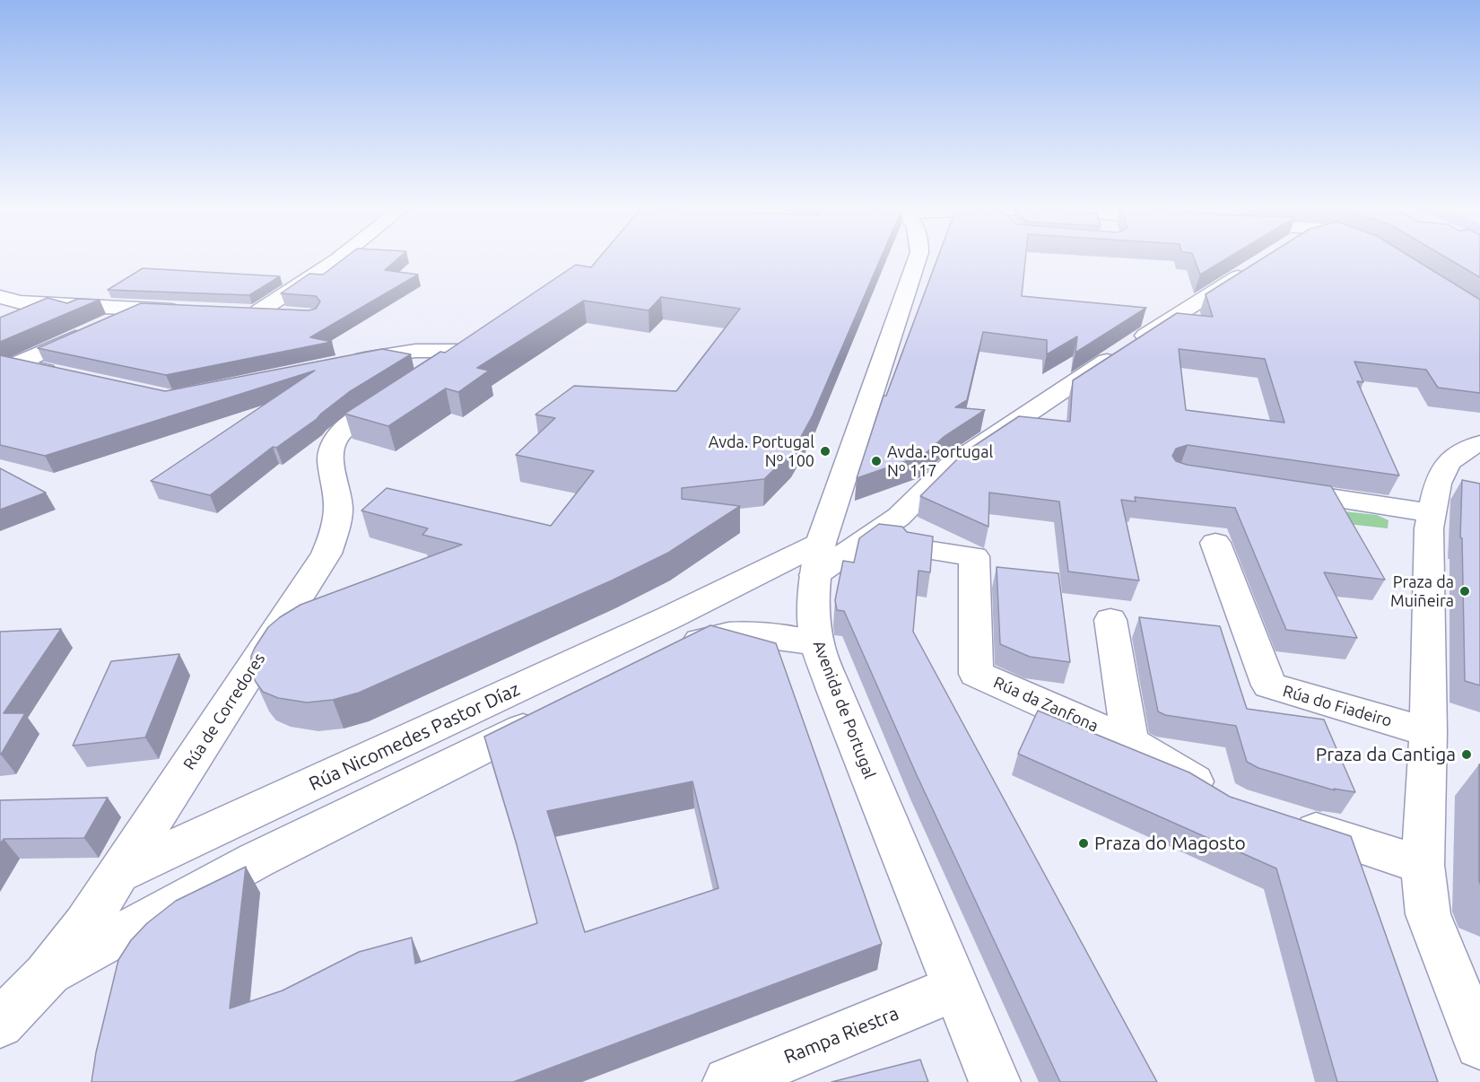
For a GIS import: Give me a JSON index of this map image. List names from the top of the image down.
{
  "streets": {
    "street": [
      "Rúa da Zanfona",
      "Rúa do Fiadeiro",
      "Avenida de Portugal",
      "Rúa de Corredores",
      "Rúa Nicomedes Pastor Díaz",
      "Rampa Riestra"
    ]
  },
  "crossings": [
    ["Avenida de Portugal", "Rúa Nicomedes Pastor Díaz"],
    ["Avenida de Portugal", "Rampa Riestra"],
    ["Rúa de Corredores", "Rúa Nicomedes Pastor Díaz"]
  ],
  "places": [
    "Avda. Portugal Nº 100",
    "Avda. Portugal Nº 117",
    "Praza da Muiñeira",
    "Praza da Cantiga",
    "Praza do Magosto"
  ]
}
